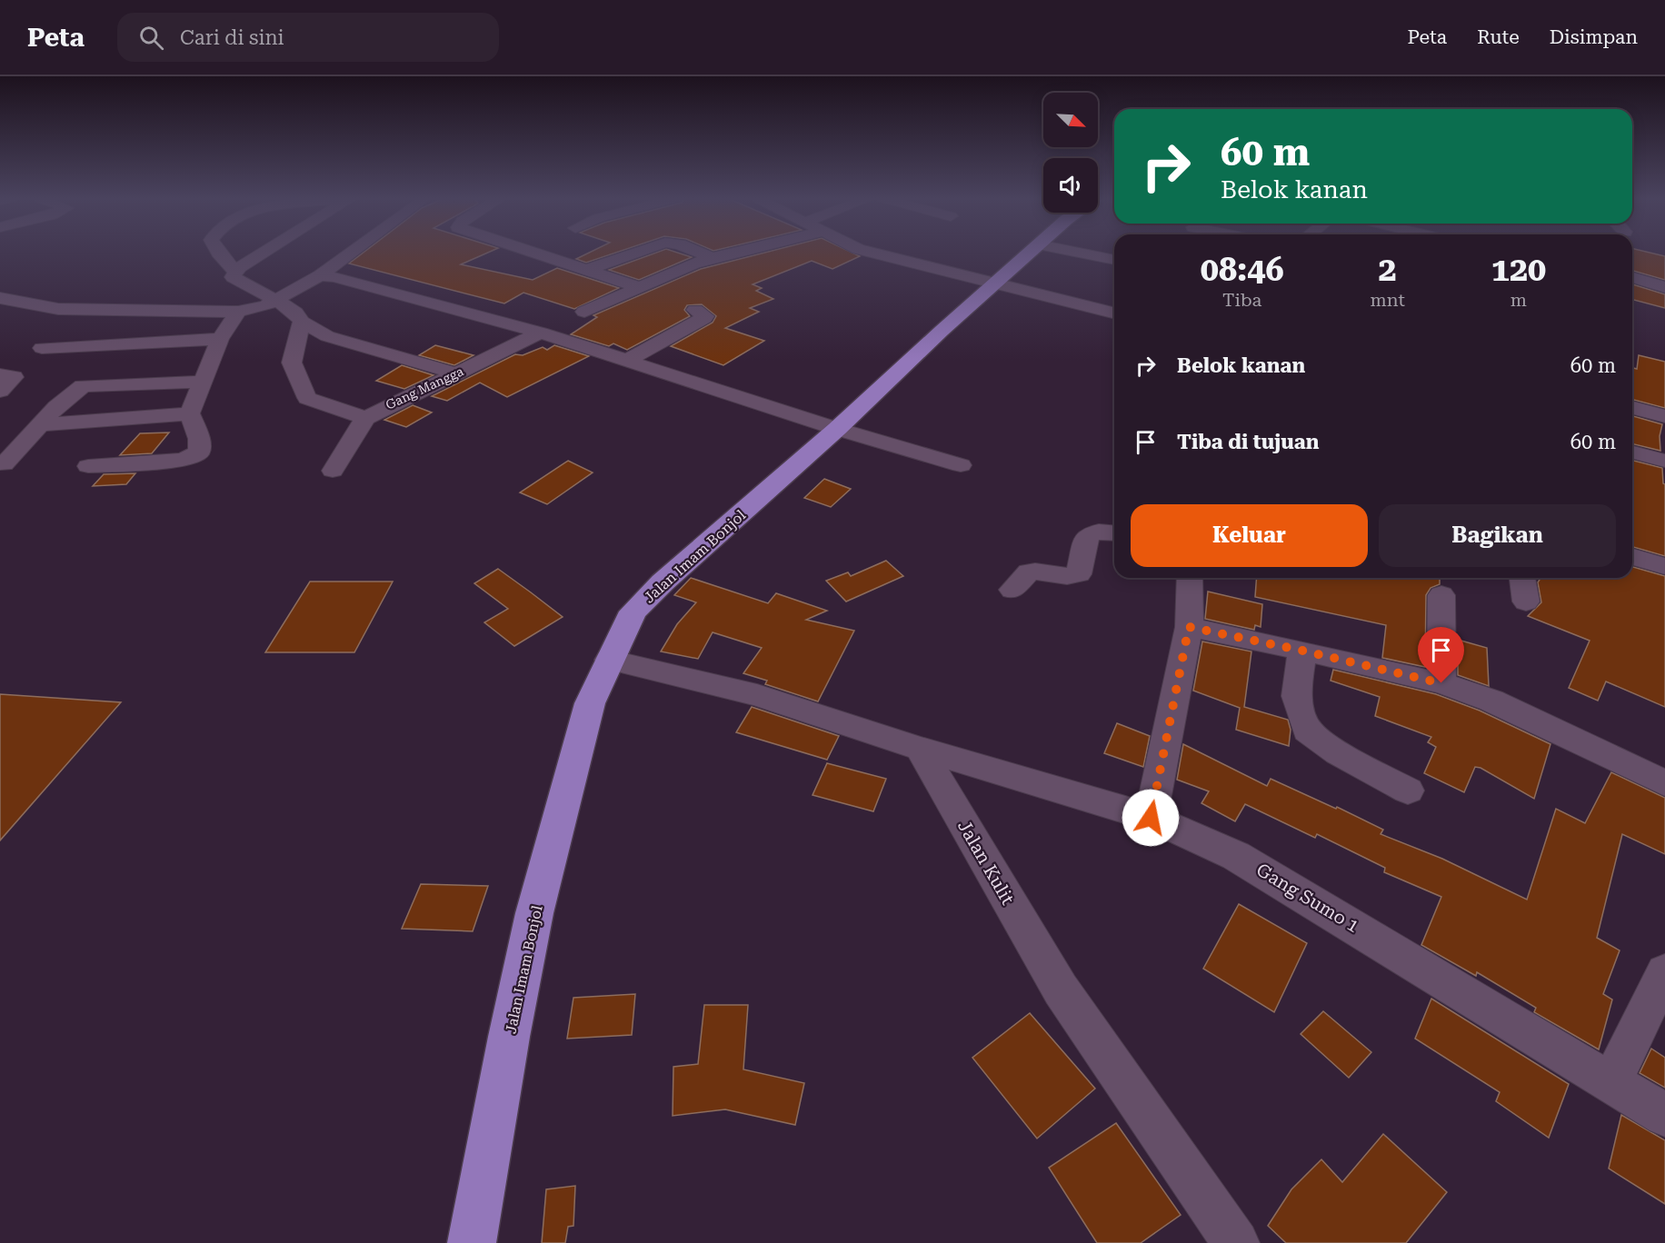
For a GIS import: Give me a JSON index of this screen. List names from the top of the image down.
{
  "streets": {
    "highway": ["Jalan Imam Bonjol"],
    "street": ["Gang Mangga", "Jalan Kulit", "Gang Sumo 1"]
  },
  "crossings": [
    ["Jalan Kulit", "Gang Sumo 1"]
  ],
  "north": "bottom right",
  "page": {
    "header": "Peta",
    "search": "Cari di sini",
    "nav": ["Peta", "Rute", "Disimpan"],
    "turn": ["60 m", "Belok kanan"],
    "eta": [
      "08:46",
      "Tiba",
      "2",
      "mnt",
      "120",
      "m"
    ],
    "list": [
      {
        "name": "Belok kanan",
        "value": "60 m"
      },
      {
        "name": "Tiba di tujuan",
        "value": "60 m"
      }
    ],
    "buttons": ["Keluar", "Bagikan"]
  }
}
